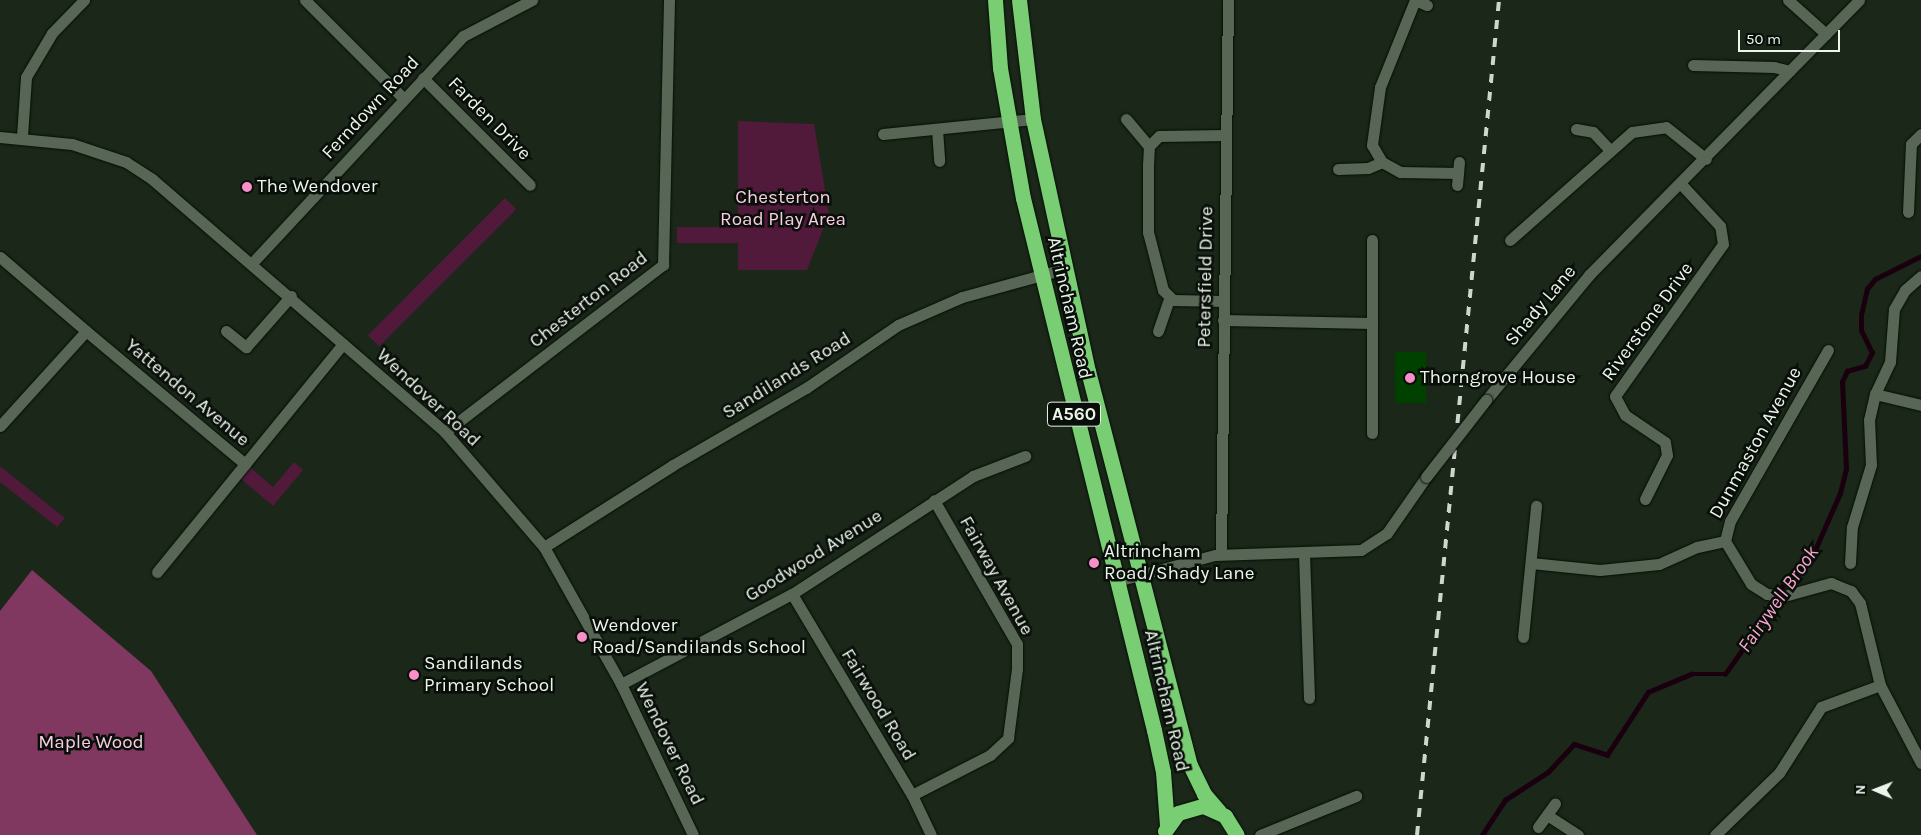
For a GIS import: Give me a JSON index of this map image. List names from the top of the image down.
{
  "streets": {
    "highway": ["Altrincham Road", "A560"],
    "street": [
      "Ferndown Road",
      "Farden Drive",
      "Petersfield Drive",
      "Chesterton Road",
      "Shady Lane",
      "Riverstone Drive",
      "Sandilands Road",
      "Yattendon Avenue",
      "Wendover Road",
      "Dunmaston Avenue",
      "Goodwood Avenue",
      "Fairway Avenue",
      "Fairwood Road"
    ]
  },
  "crossings": [
    ["Ferndown Road", "Farden Drive"],
    ["Ferndown Road", "Wendover Road"],
    ["Petersfield Drive", "Shady Lane"],
    ["Chesterton Road", "Wendover Road"],
    ["Shady Lane", "Altrincham Road"],
    ["Shady Lane", "Riverstone Drive"],
    ["Altrincham Road", "Sandilands Road"],
    ["Altrincham Road", "A560"],
    ["Sandilands Road", "Wendover Road"],
    ["Yattendon Avenue", "Wendover Road"],
    ["Wendover Road", "Goodwood Avenue"],
    ["Goodwood Avenue", "Fairway Avenue"],
    ["Goodwood Avenue", "Fairwood Road"],
    ["Fairway Avenue", "Fairwood Road"]
  ],
  "water": ["Fairywell Brook"],
  "parks": ["Chesterton Road Play Area", "Maple Wood"],
  "places": [
    "The Wendover",
    "Thorngrove House",
    "Altrincham Road/Shady Lane",
    "Wendover Road/Sandilands School",
    "Sandilands Primary School"
  ],
  "scale_bar": "50 m",
  "north": "left"
}
